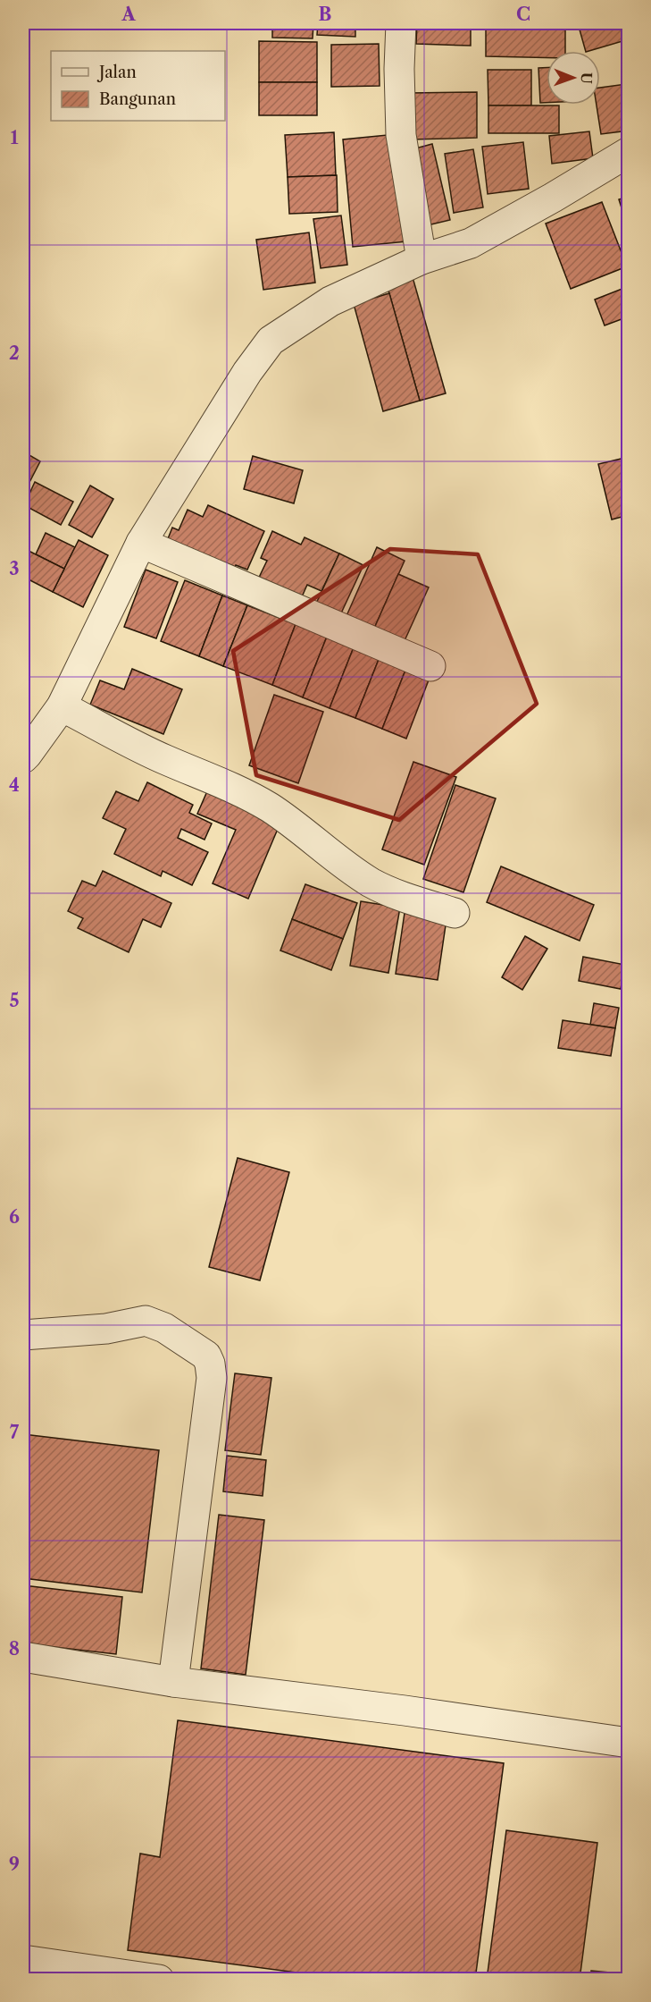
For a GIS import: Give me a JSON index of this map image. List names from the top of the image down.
{
  "legend": ["Jalan", "Bangunan"],
  "north": "right",
  "grid": {
    "columns": ["A", "B", "C"],
    "rows": [
      "1",
      "2",
      "3",
      "4",
      "5",
      "6",
      "7",
      "8",
      "9"
    ]
  }
}
